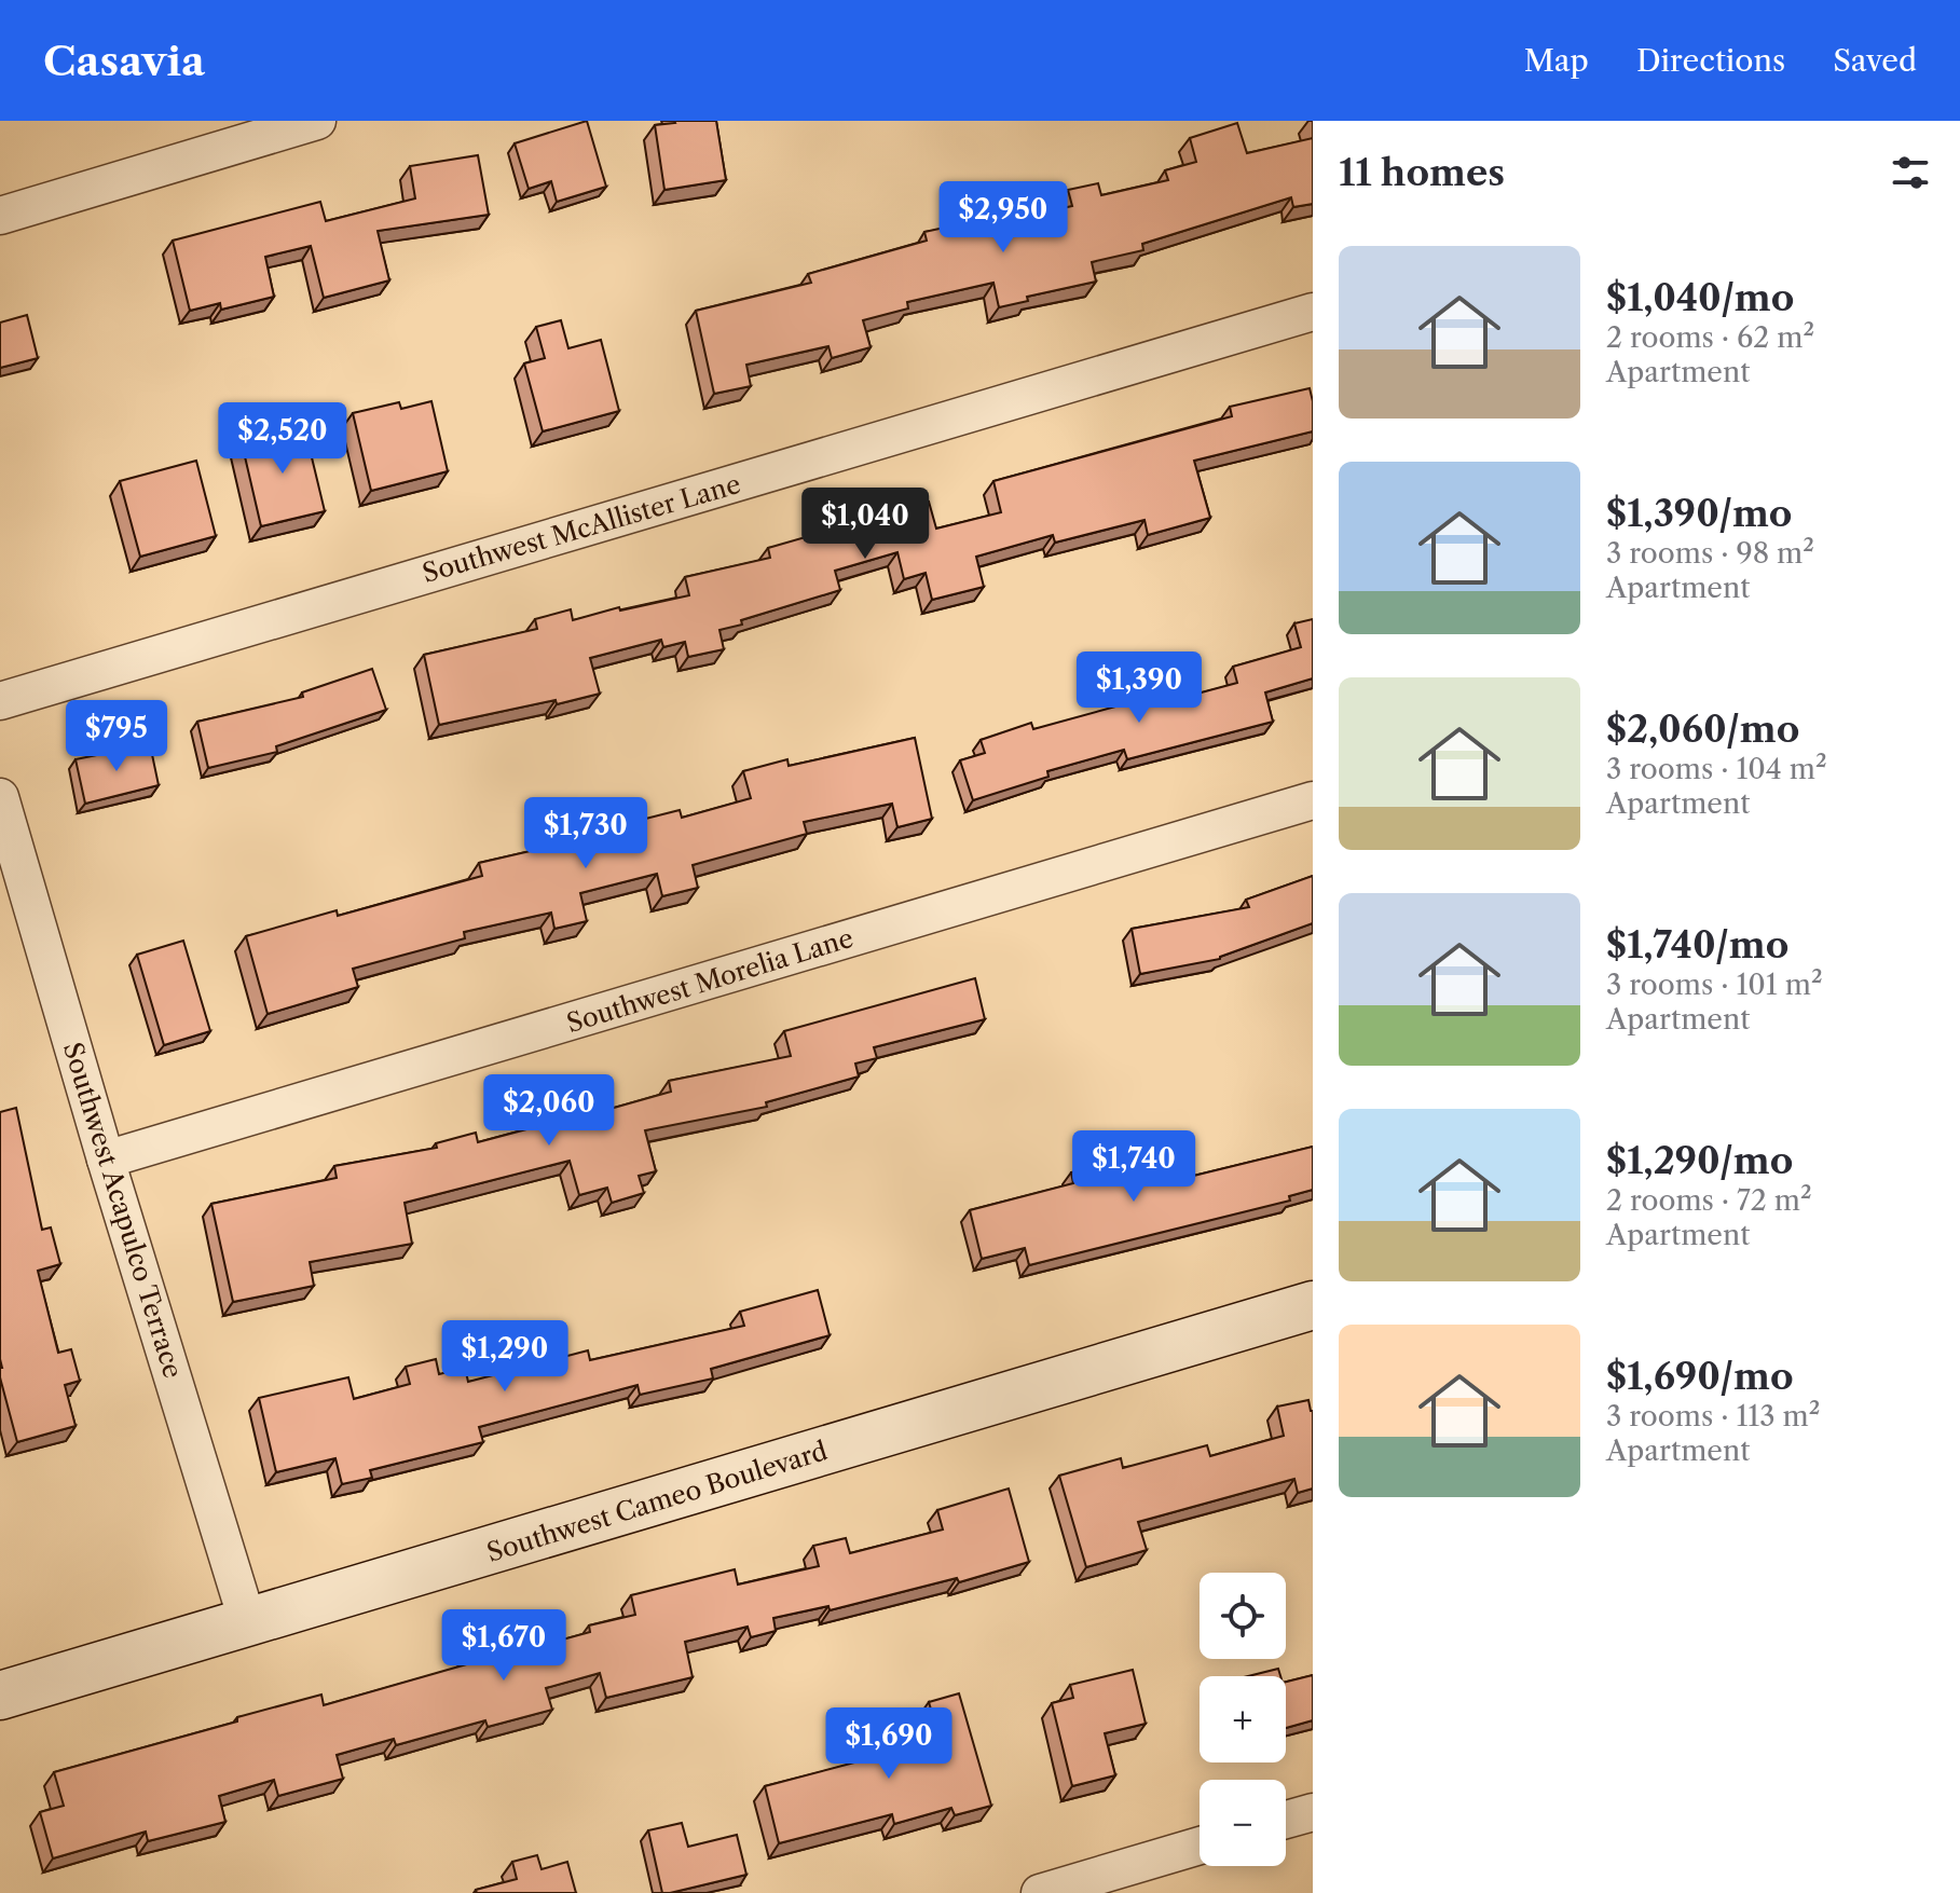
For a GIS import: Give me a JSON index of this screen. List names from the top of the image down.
{
  "streets": {
    "street": [
      "Southwest McAllister Lane",
      "Southwest Morelia Lane",
      "Southwest Acapulco Terrace",
      "Southwest Cameo Boulevard"
    ]
  },
  "crossings": [
    ["Southwest Morelia Lane", "Southwest Acapulco Terrace"],
    ["Southwest Acapulco Terrace", "Southwest Cameo Boulevard"]
  ],
  "page": {
    "header": "Casavia",
    "nav": ["Map", "Directions", "Saved"],
    "heading": "11 homes",
    "price": [
      "$2,950",
      "$2,520",
      "$1,040",
      "$1,390",
      "$795",
      "$1,730",
      "$2,060",
      "$1,740",
      "$1,290",
      "$1,670",
      "$1,690"
    ],
    "list": [
      {
        "name": "$1,040/mo",
        "note": "2 rooms · 62 m² · Apartment"
      },
      {
        "name": "$1,390/mo",
        "note": "3 rooms · 98 m² · Apartment"
      },
      {
        "name": "$2,060/mo",
        "note": "3 rooms · 104 m² · Apartment"
      },
      {
        "name": "$1,740/mo",
        "note": "3 rooms · 101 m² · Apartment"
      },
      {
        "name": "$1,290/mo",
        "note": "2 rooms · 72 m² · Apartment"
      },
      {
        "name": "$1,690/mo",
        "note": "3 rooms · 113 m² · Apartment"
      }
    ],
    "map_buttons": ["+", "−"]
  }
}
